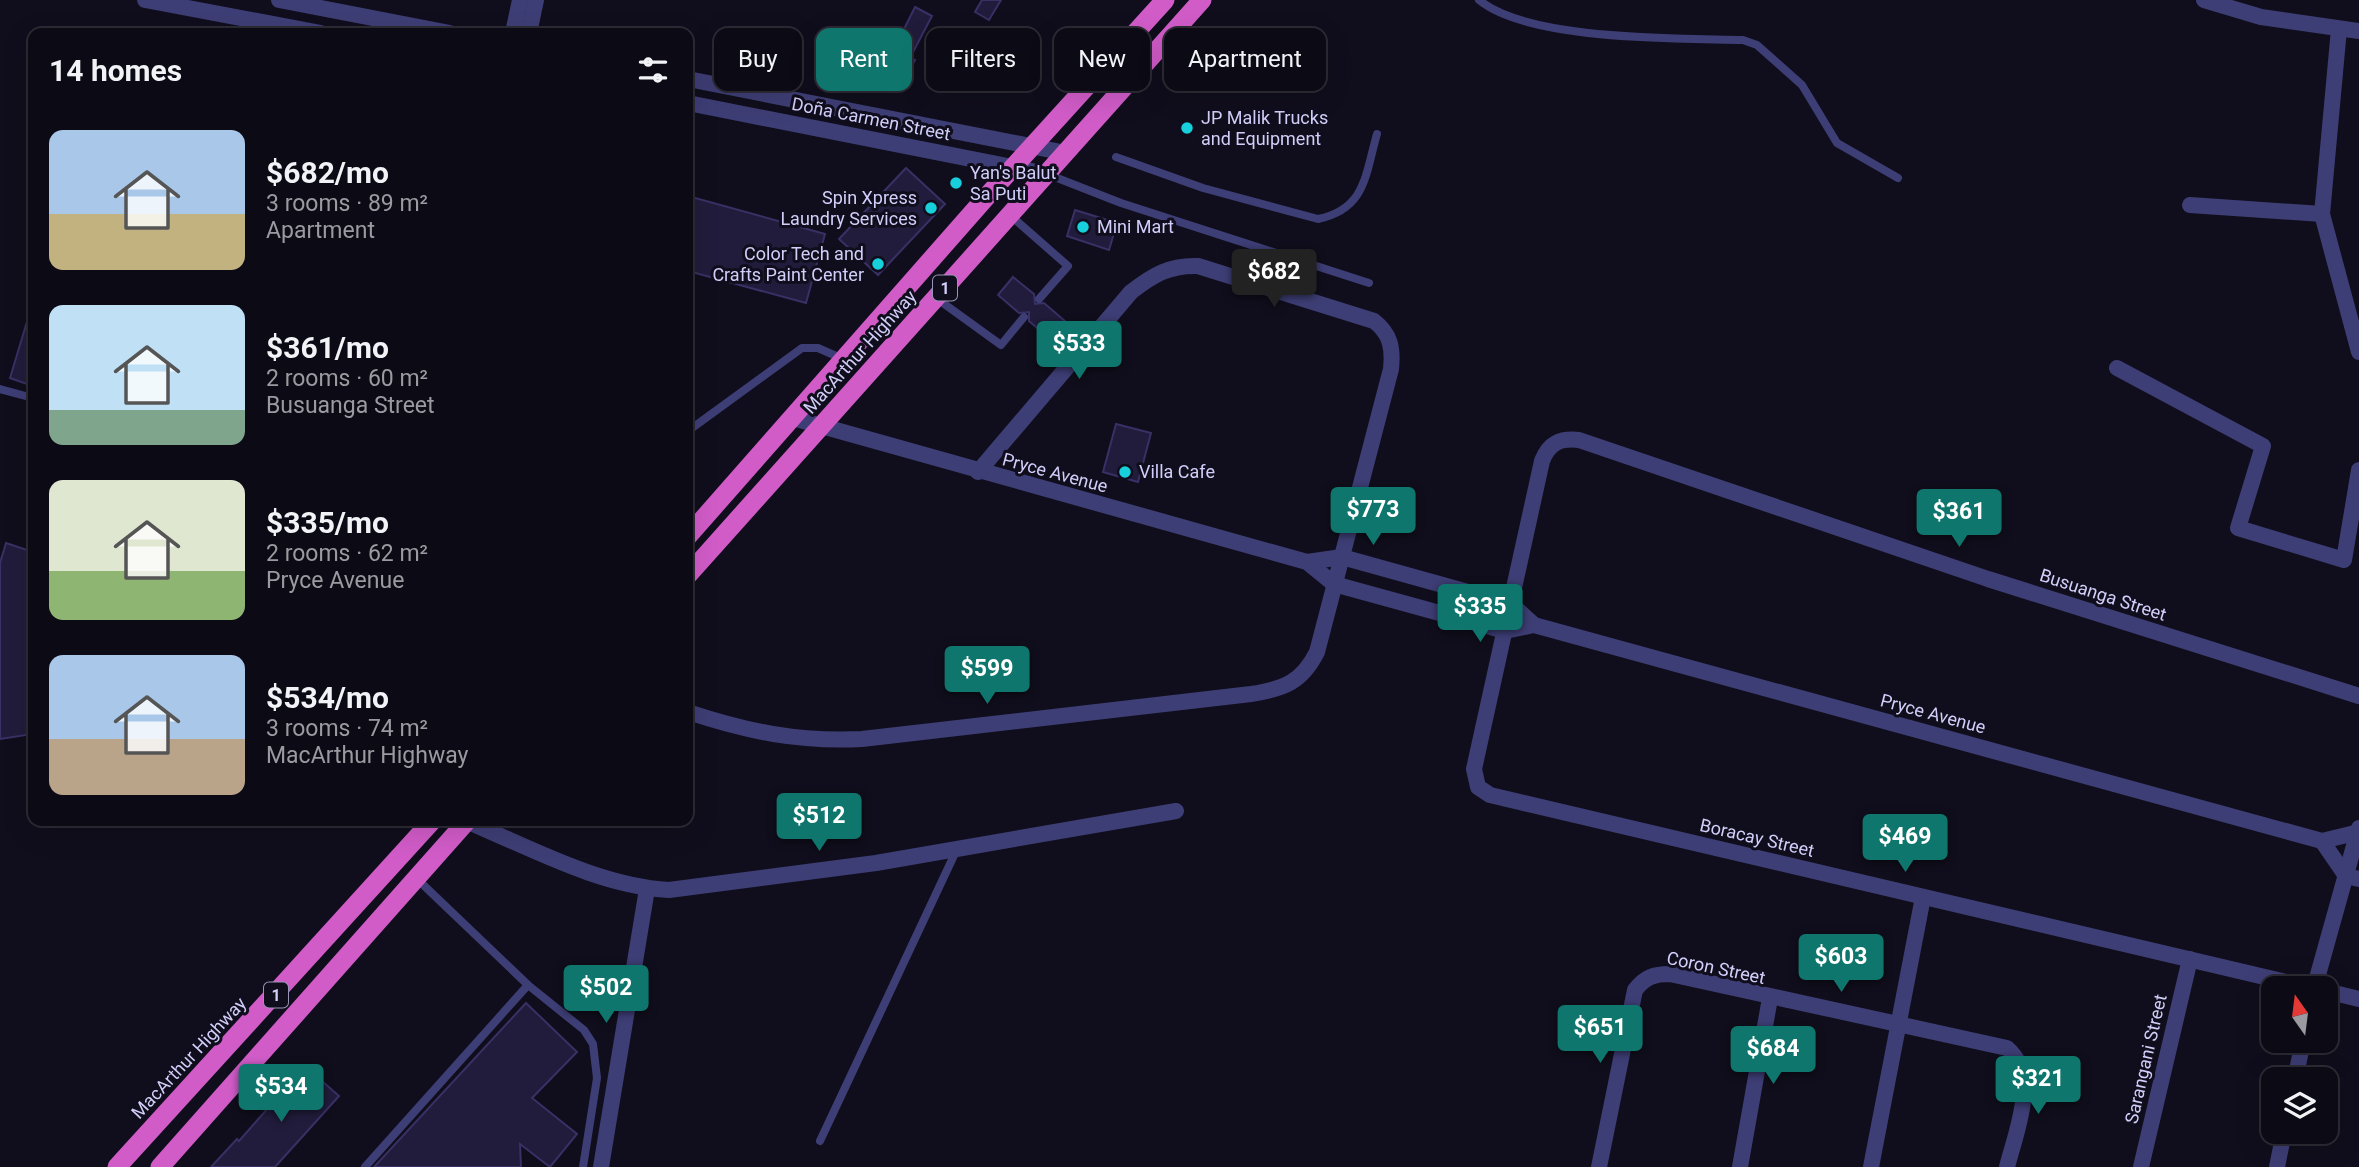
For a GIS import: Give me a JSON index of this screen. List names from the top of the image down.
{
  "streets": {
    "highway": ["1", "MacArthur Highway"],
    "street": [
      "Doña Carmen Street",
      "Pryce Avenue",
      "Busuanga Street",
      "Boracay Street",
      "Coron Street",
      "Sarangani Street"
    ]
  },
  "crossings": [
    ["Doña Carmen Street", "MacArthur Highway"],
    ["MacArthur Highway", "Pryce Avenue"],
    ["Pryce Avenue", "Busuanga Street"],
    ["Pryce Avenue", "Boracay Street"],
    ["Boracay Street", "Sarangani Street"]
  ],
  "places": [
    "JP Malik Trucks and Equipment",
    "Yan's Balut Sa Puti",
    "Spin Xpress Laundry Services",
    "Mini Mart",
    "Color Tech and Crafts Paint Center",
    "Villa Cafe"
  ],
  "north": "top",
  "page": {
    "chip": [
      "Buy",
      "Rent",
      "Filters",
      "New",
      "Apartment"
    ],
    "heading": "14 homes",
    "list": [
      {
        "name": "$682/mo",
        "note": "3 rooms · 89 m² · Apartment"
      },
      {
        "name": "$361/mo",
        "note": "2 rooms · 60 m² · Busuanga Street"
      },
      {
        "name": "$335/mo",
        "note": "2 rooms · 62 m² · Pryce Avenue"
      },
      {
        "name": "$534/mo",
        "note": "3 rooms · 74 m² · MacArthur Highway"
      }
    ],
    "price": [
      "$682",
      "$533",
      "$773",
      "$361",
      "$335",
      "$599",
      "$512",
      "$469",
      "$603",
      "$502",
      "$651",
      "$684",
      "$321",
      "$534"
    ]
  }
}
